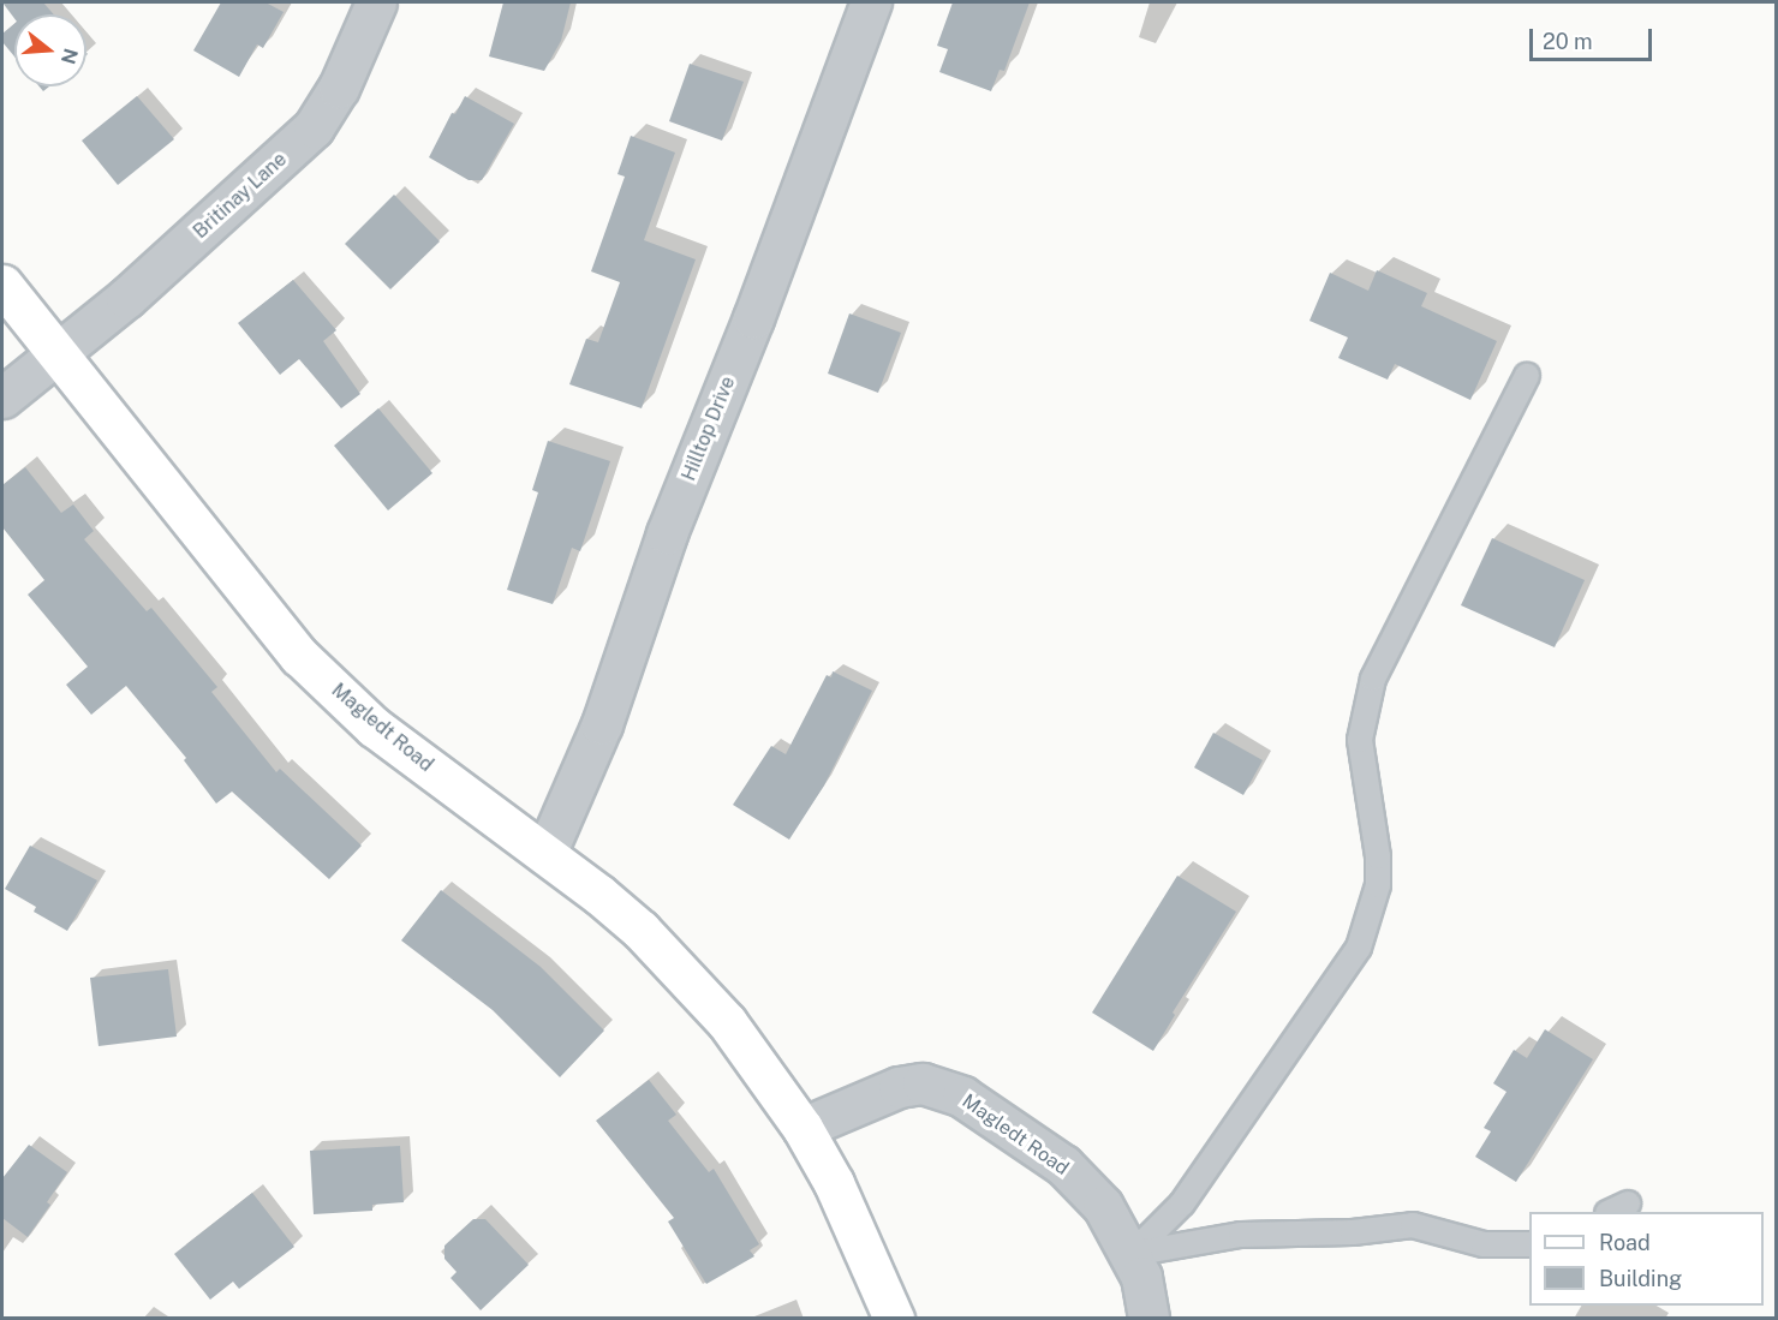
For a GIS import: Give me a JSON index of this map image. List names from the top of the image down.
{
  "streets": {
    "street": ["Britinay Lane", "Hilltop Drive", "Magledt Road"]
  },
  "crossings": [
    ["Britinay Lane", "Magledt Road"],
    ["Hilltop Drive", "Magledt Road"]
  ],
  "legend": ["Road", "Building"],
  "scale_bar": "20 m",
  "north": "right"
}
